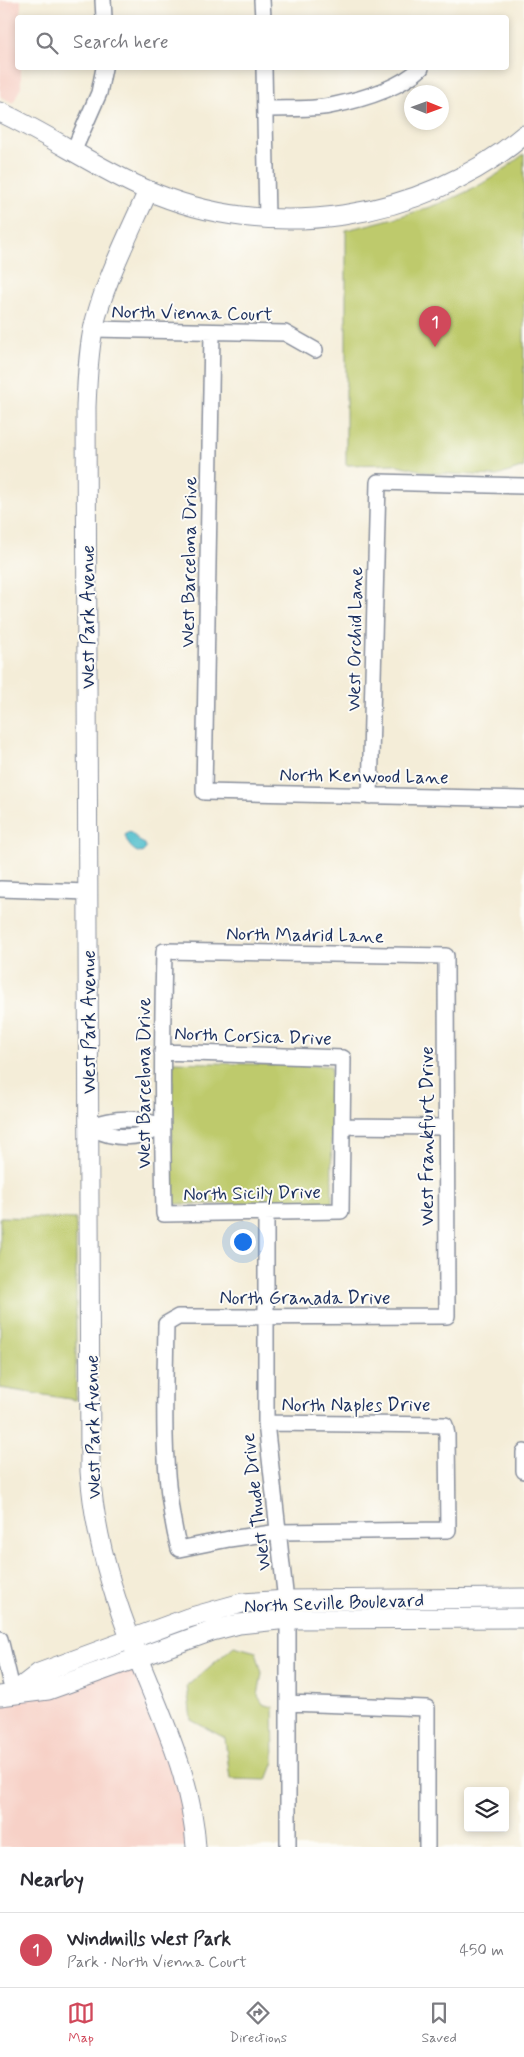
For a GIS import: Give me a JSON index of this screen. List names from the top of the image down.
{
  "streets": {
    "street": [
      "North Vienna Court",
      "West Barcelona Drive",
      "West Park Avenue",
      "West Orchid Lane",
      "North Kenwood Lane",
      "North Madrid Lane",
      "North Corsica Drive",
      "West Frankfurt Drive",
      "North Sicily Drive",
      "North Granada Drive",
      "North Naples Drive",
      "West Thude Drive",
      "North Seville Boulevard"
    ]
  },
  "crossings": [
    ["North Vienna Court", "West Barcelona Drive"],
    ["North Vienna Court", "West Park Avenue"],
    ["West Barcelona Drive", "North Kenwood Lane"],
    ["West Barcelona Drive", "North Madrid Lane"],
    ["West Barcelona Drive", "North Corsica Drive"],
    ["West Barcelona Drive", "North Sicily Drive"],
    ["West Park Avenue", "North Seville Boulevard"],
    ["West Orchid Lane", "North Kenwood Lane"],
    ["North Madrid Lane", "West Frankfurt Drive"],
    ["North Corsica Drive", "North Sicily Drive"],
    ["West Frankfurt Drive", "North Granada Drive"],
    ["North Sicily Drive", "West Thude Drive"],
    ["North Granada Drive", "North Naples Drive"],
    ["North Granada Drive", "West Thude Drive"],
    ["North Naples Drive", "West Thude Drive"],
    ["West Thude Drive", "North Seville Boulevard"]
  ],
  "north": "right",
  "page": {
    "search": "Search here",
    "pins": "1",
    "heading": "Nearby",
    "list": [
      {
        "mark": "1",
        "name": "Windmills West Park",
        "note": "Park · North Vienna Court",
        "value": "450 m"
      }
    ],
    "nav": ["Map", "Directions", "Saved"]
  }
}
